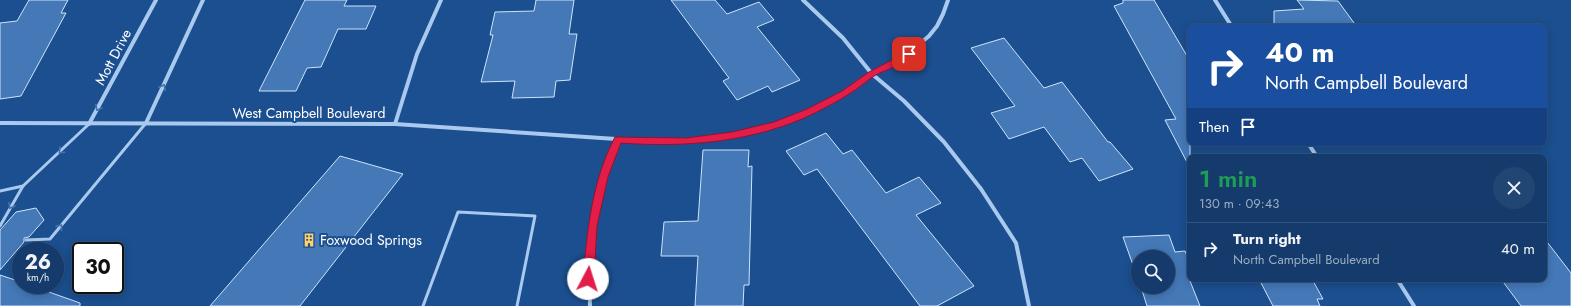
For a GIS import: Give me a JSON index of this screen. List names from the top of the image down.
{
  "streets": {
    "street": ["Mott Drive", "West Campbell Boulevard"]
  },
  "crossings": [
    ["Mott Drive", "West Campbell Boulevard"]
  ],
  "one_way": ["Mott Drive"],
  "places": {
    "building": ["Foxwood Springs"]
  },
  "page": {
    "turn": ["40 m", "North Campbell Boulevard"],
    "then": "Then",
    "heading": ["1 min", "130 m · 09:43"],
    "list": [
      {
        "name": "Turn right",
        "note": "North Campbell Boulevard",
        "value": "40 m"
      }
    ],
    "speed": "26 km/h",
    "limit": "30"
  }
}
